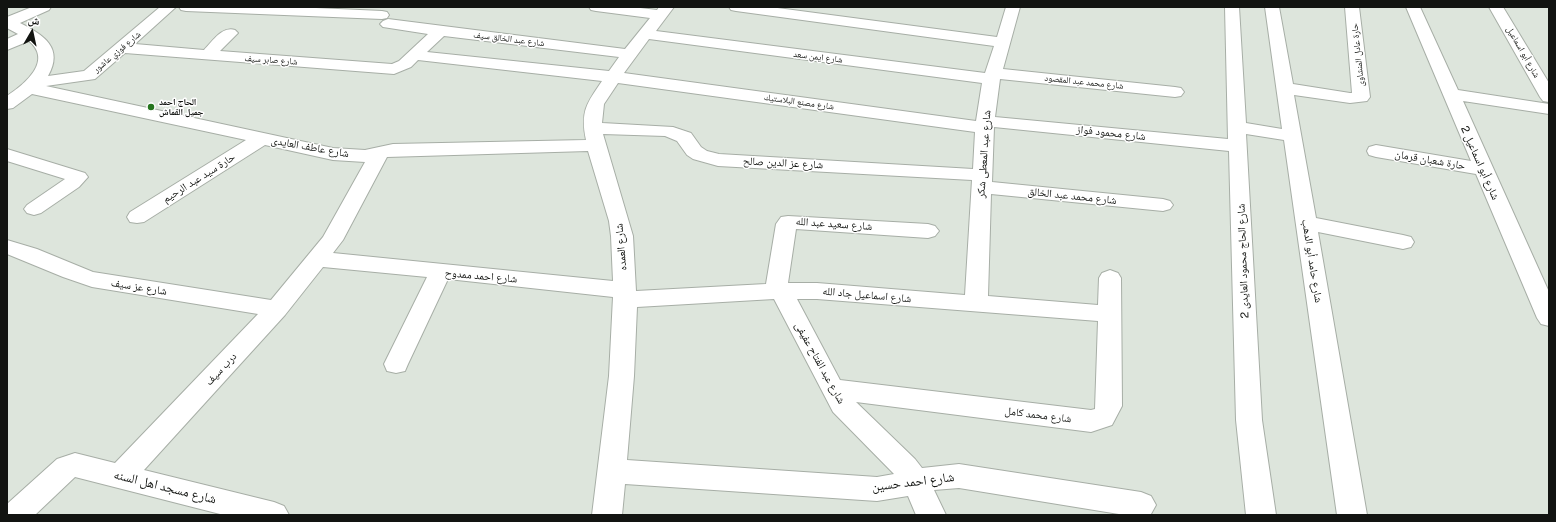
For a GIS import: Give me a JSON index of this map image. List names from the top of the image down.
{
  "streets": {
    "street": [
      "شارع عبد الخالق سيف",
      "شارع فوزي عاشور",
      "شارع أبو اسماعيل",
      "حارة عادل المنشاوى",
      "شارع ايمن سعد",
      "شارع صابر سيف",
      "شارع محمد عبد المقصود",
      "شارع مصنع البلاستيك",
      "شارع محمود فواز",
      "شارع عاطف العايدى",
      "شارع عبد المعطى شكر",
      "حارة شعبان قرمان",
      "شارع عز الدين صالح",
      "شارع أبو اسماعيل 2",
      "حارة سيد عبد الرحيم",
      "شارع محمد عبد الخالق",
      "شارع سعيد عبد الله",
      "شارع العمده",
      "شارع الحاج محمود العايدى 2",
      "شارع حامد أبو الدهب",
      "شارع احمد ممدوح",
      "شارع عز سيف",
      "شارع اسماعيل جاد الله",
      "شارع عبد الفتاح عفيفى",
      "درب سيف",
      "شارع محمد كامل",
      "شارع احمد حسين",
      "شارع مسجد اهل السنه"
    ]
  },
  "crossings": [
    ["شارع عبد الخالق سيف", "شارع صابر سيف"],
    ["شارع عبد الخالق سيف", "شارع العمده"],
    ["شارع فوزي عاشور", "شارع صابر سيف"],
    ["شارع فوزي عاشور", "شارع عاطف العايدى"],
    ["حارة عادل المنشاوى", "شارع حامد أبو الدهب"],
    ["شارع ايمن سعد", "شارع محمد عبد المقصود"],
    ["شارع ايمن سعد", "شارع عبد المعطى شكر"],
    ["شارع ايمن سعد", "شارع العمده"],
    ["شارع محمد عبد المقصود", "شارع عبد المعطى شكر"],
    ["شارع مصنع البلاستيك", "شارع محمود فواز"],
    ["شارع مصنع البلاستيك", "شارع عبد المعطى شكر"],
    ["شارع مصنع البلاستيك", "شارع العمده"],
    ["شارع محمود فواز", "شارع عبد المعطى شكر"],
    ["شارع محمود فواز", "شارع الحاج محمود العايدى 2"],
    ["شارع محمود فواز", "شارع حامد أبو الدهب"],
    ["شارع عاطف العايدى", "شارع عز الدين صالح"],
    ["شارع عاطف العايدى", "حارة سيد عبد الرحيم"],
    ["شارع عاطف العايدى", "شارع العمده"],
    ["شارع عاطف العايدى", "درب سيف"],
    ["شارع عبد المعطى شكر", "شارع عز الدين صالح"],
    ["شارع عبد المعطى شكر", "شارع محمد عبد الخالق"],
    ["شارع عبد المعطى شكر", "شارع اسماعيل جاد الله"],
    ["حارة شعبان قرمان", "شارع أبو اسماعيل 2"],
    ["شارع عز الدين صالح", "شارع محمد عبد الخالق"],
    ["شارع عز الدين صالح", "شارع العمده"],
    ["شارع سعيد عبد الله", "شارع اسماعيل جاد الله"],
    ["شارع سعيد عبد الله", "شارع عبد الفتاح عفيفى"],
    ["شارع العمده", "شارع احمد ممدوح"],
    ["شارع العمده", "شارع اسماعيل جاد الله"],
    ["شارع العمده", "شارع احمد حسين"],
    ["شارع احمد ممدوح", "شارع اسماعيل جاد الله"],
    ["شارع عز سيف", "درب سيف"],
    ["شارع اسماعيل جاد الله", "شارع عبد الفتاح عفيفى"],
    ["شارع اسماعيل جاد الله", "شارع محمد كامل"],
    ["شارع عبد الفتاح عفيفى", "شارع محمد كامل"],
    ["شارع عبد الفتاح عفيفى", "شارع احمد حسين"],
    ["درب سيف", "شارع مسجد اهل السنه"]
  ],
  "places": ["الحاج احمد جميل القماش"],
  "north": "top"
}
